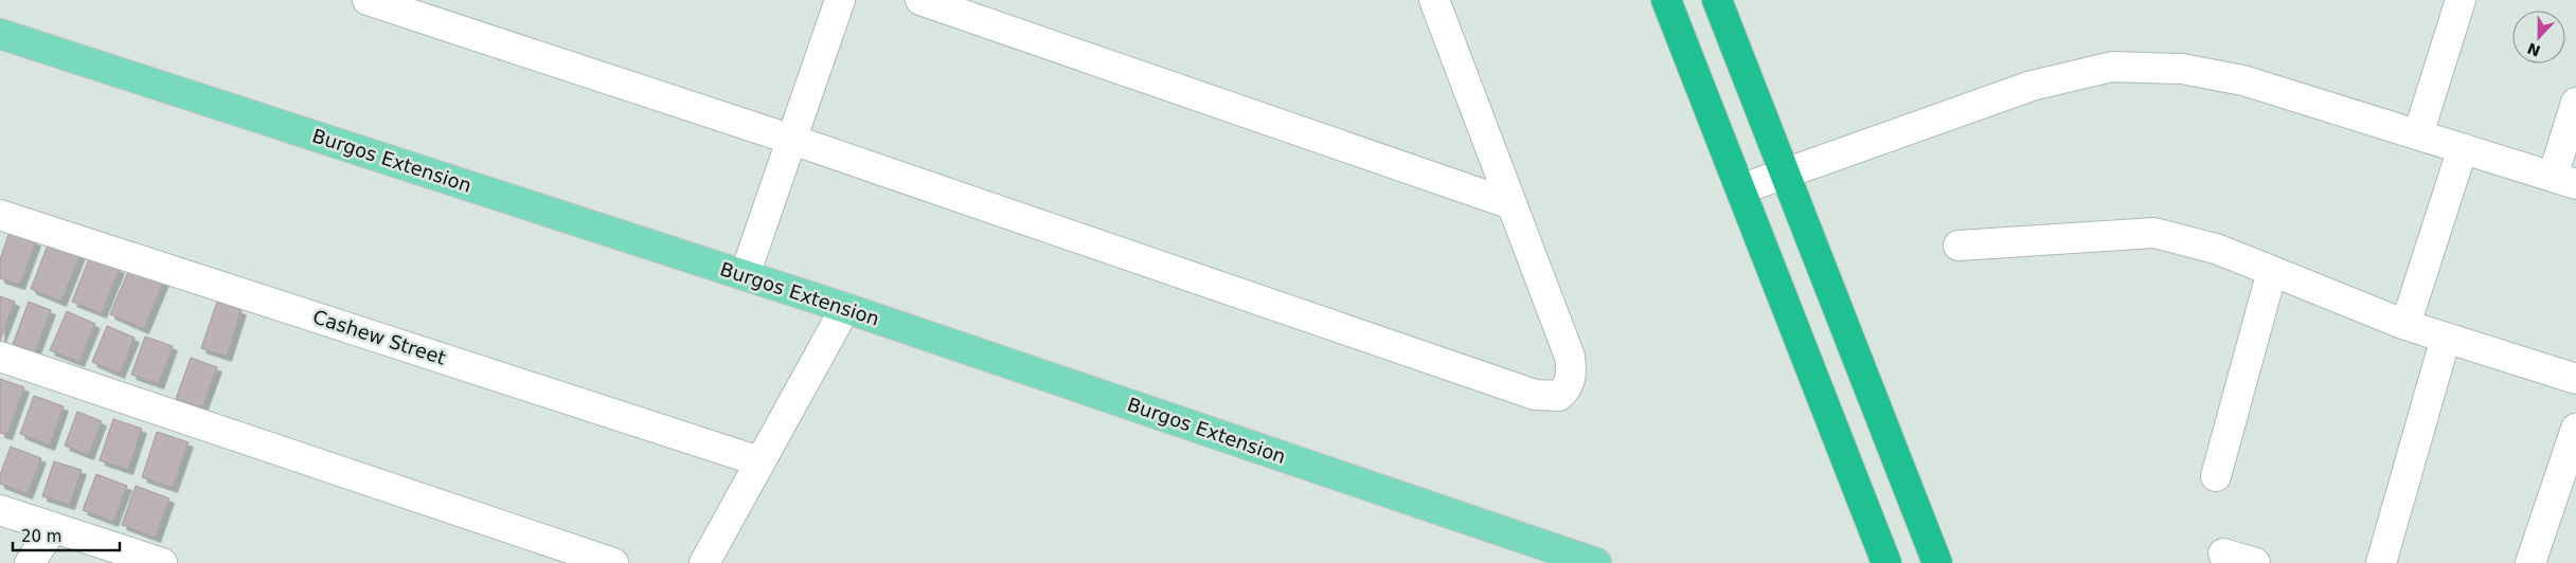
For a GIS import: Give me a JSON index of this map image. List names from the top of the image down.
{
  "streets": {
    "main road": ["Burgos Extension"],
    "street": ["Cashew Street"]
  },
  "scale_bar": "20 m",
  "north": "bottom"
}
